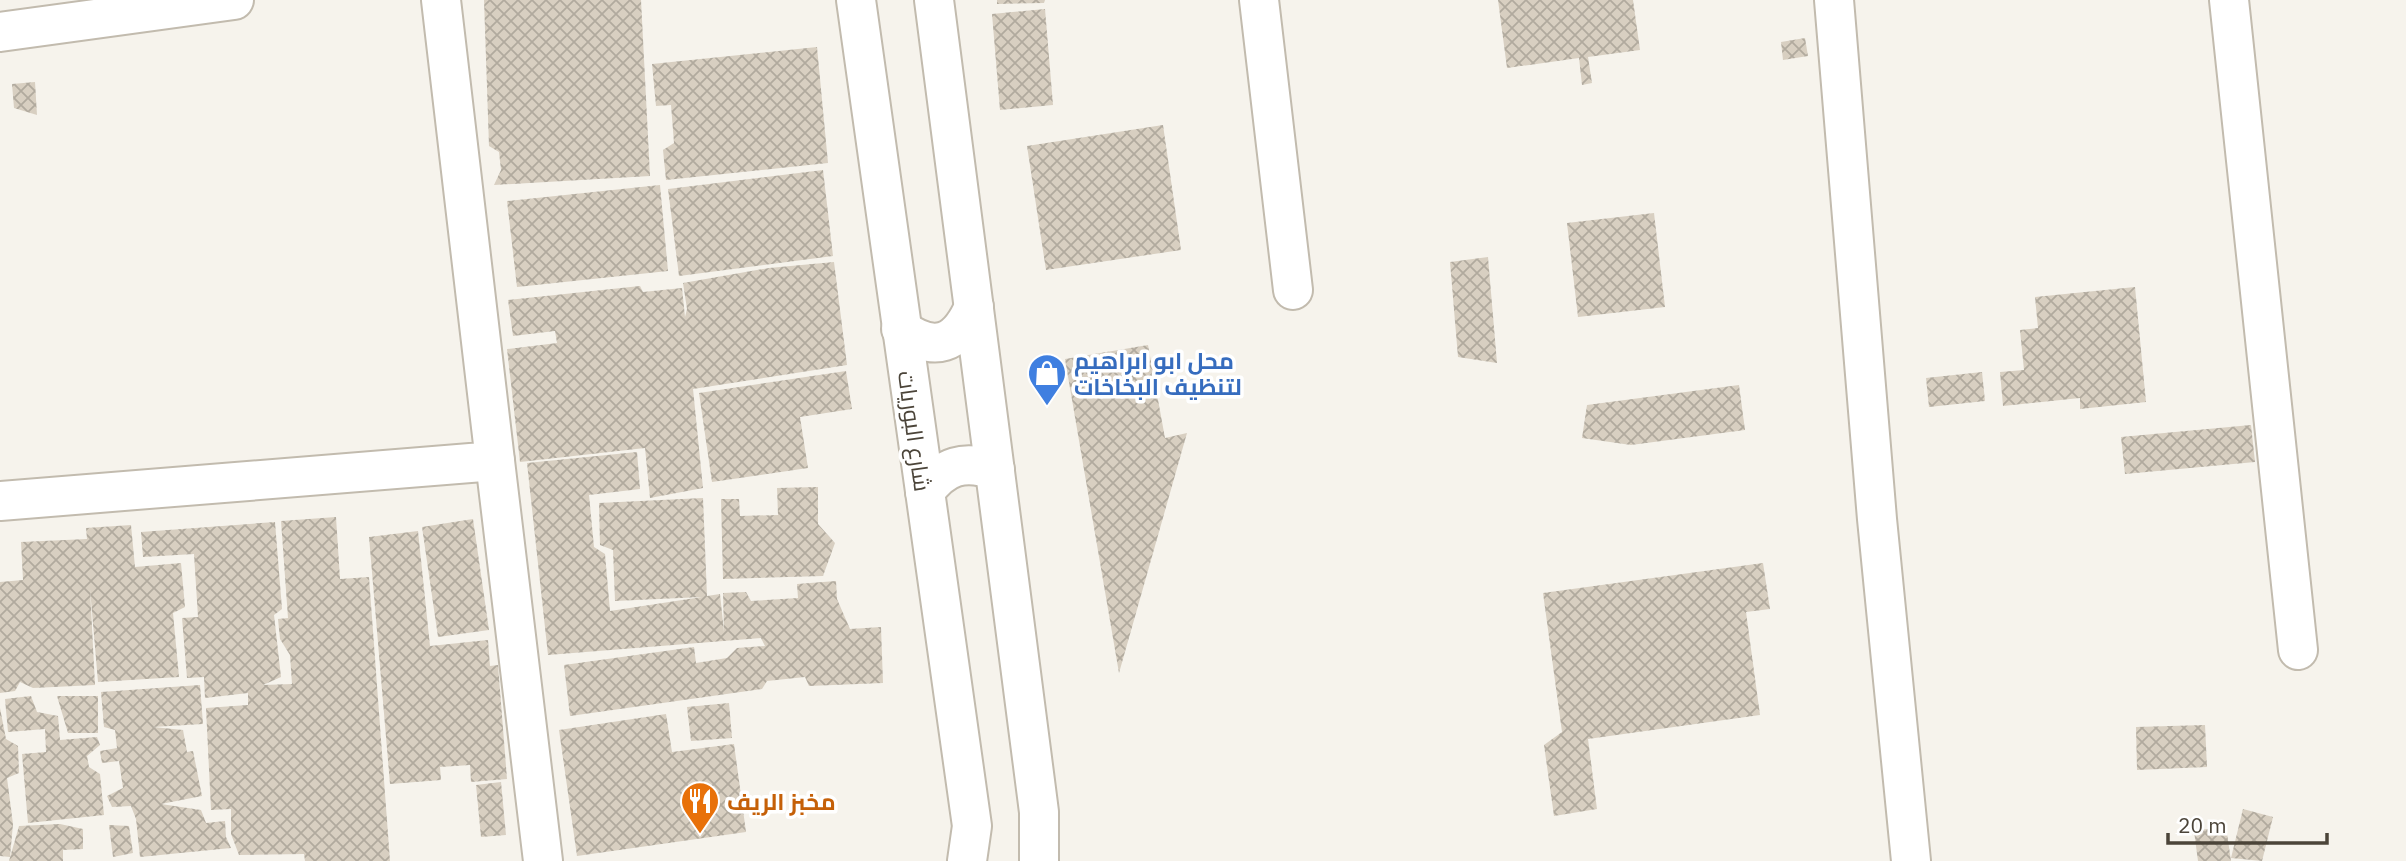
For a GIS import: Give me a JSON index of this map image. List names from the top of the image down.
{
  "streets": {
    "street": ["شارع البوريات"]
  },
  "places": {
    "shop": ["محل ابو ابراهيم لتنظيف البخاخات"],
    "restaurant": ["مخبز الريف"]
  },
  "scale_bar": "20 m"
}
